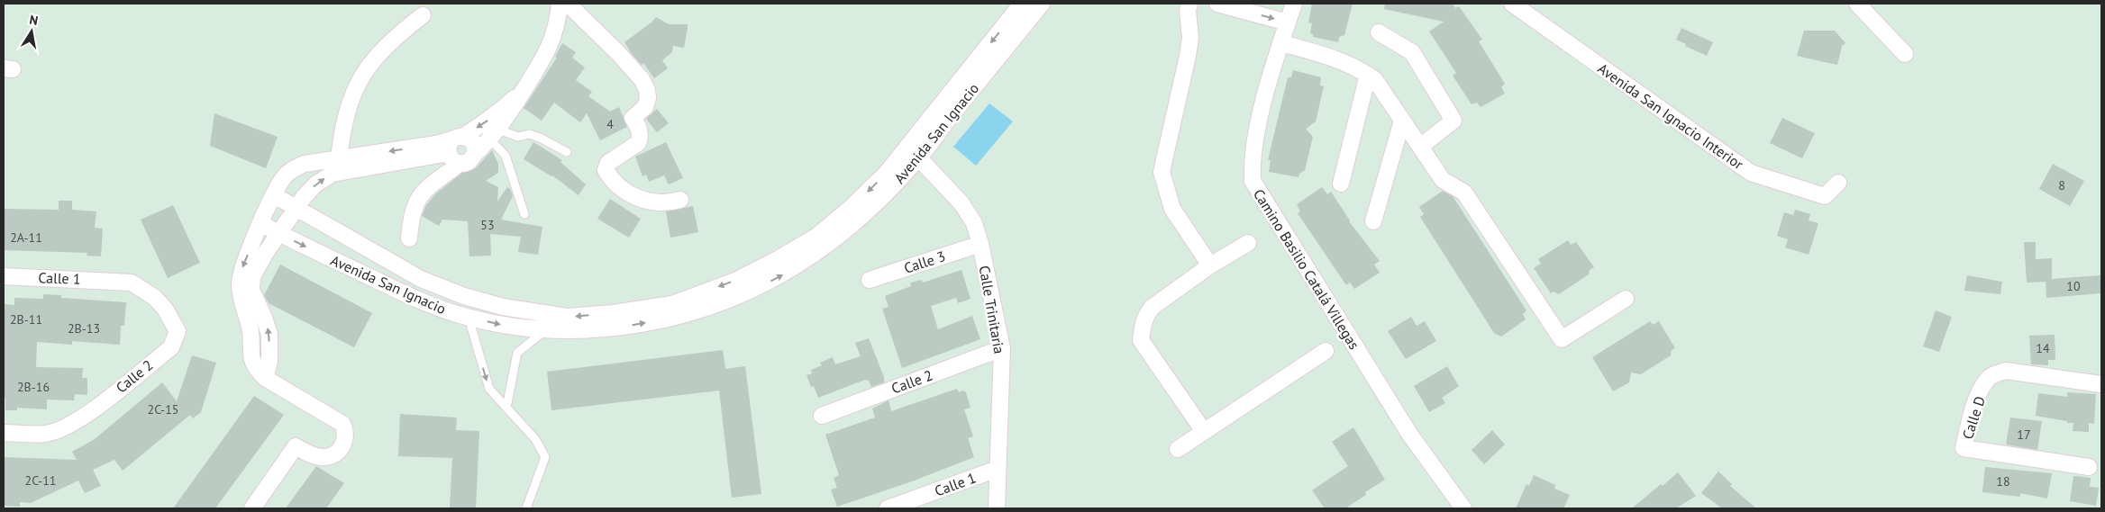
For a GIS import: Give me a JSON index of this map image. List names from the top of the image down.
{
  "streets": {
    "street": [
      "Avenida San Ignacio Interior",
      "Avenida San Ignacio",
      "Calle 3",
      "Camino Basilio Catalá Villegas",
      "Calle 1",
      "Calle Trinitaria",
      "Calle 2",
      "Calle D"
    ]
  },
  "crossings": [
    ["Avenida San Ignacio", "Calle Trinitaria"],
    ["Calle 3", "Calle Trinitaria"],
    ["Calle 1", "Calle Trinitaria"],
    ["Calle 1", "Calle 2"],
    ["Calle Trinitaria", "Calle 2"]
  ],
  "house_numbers": [
    "4",
    "8",
    "53",
    "2A-11",
    "10",
    "2B-11",
    "2B-13",
    "14",
    "2B-16",
    "2C-15",
    "17",
    "2C-11",
    "18"
  ],
  "north": "top"
}
